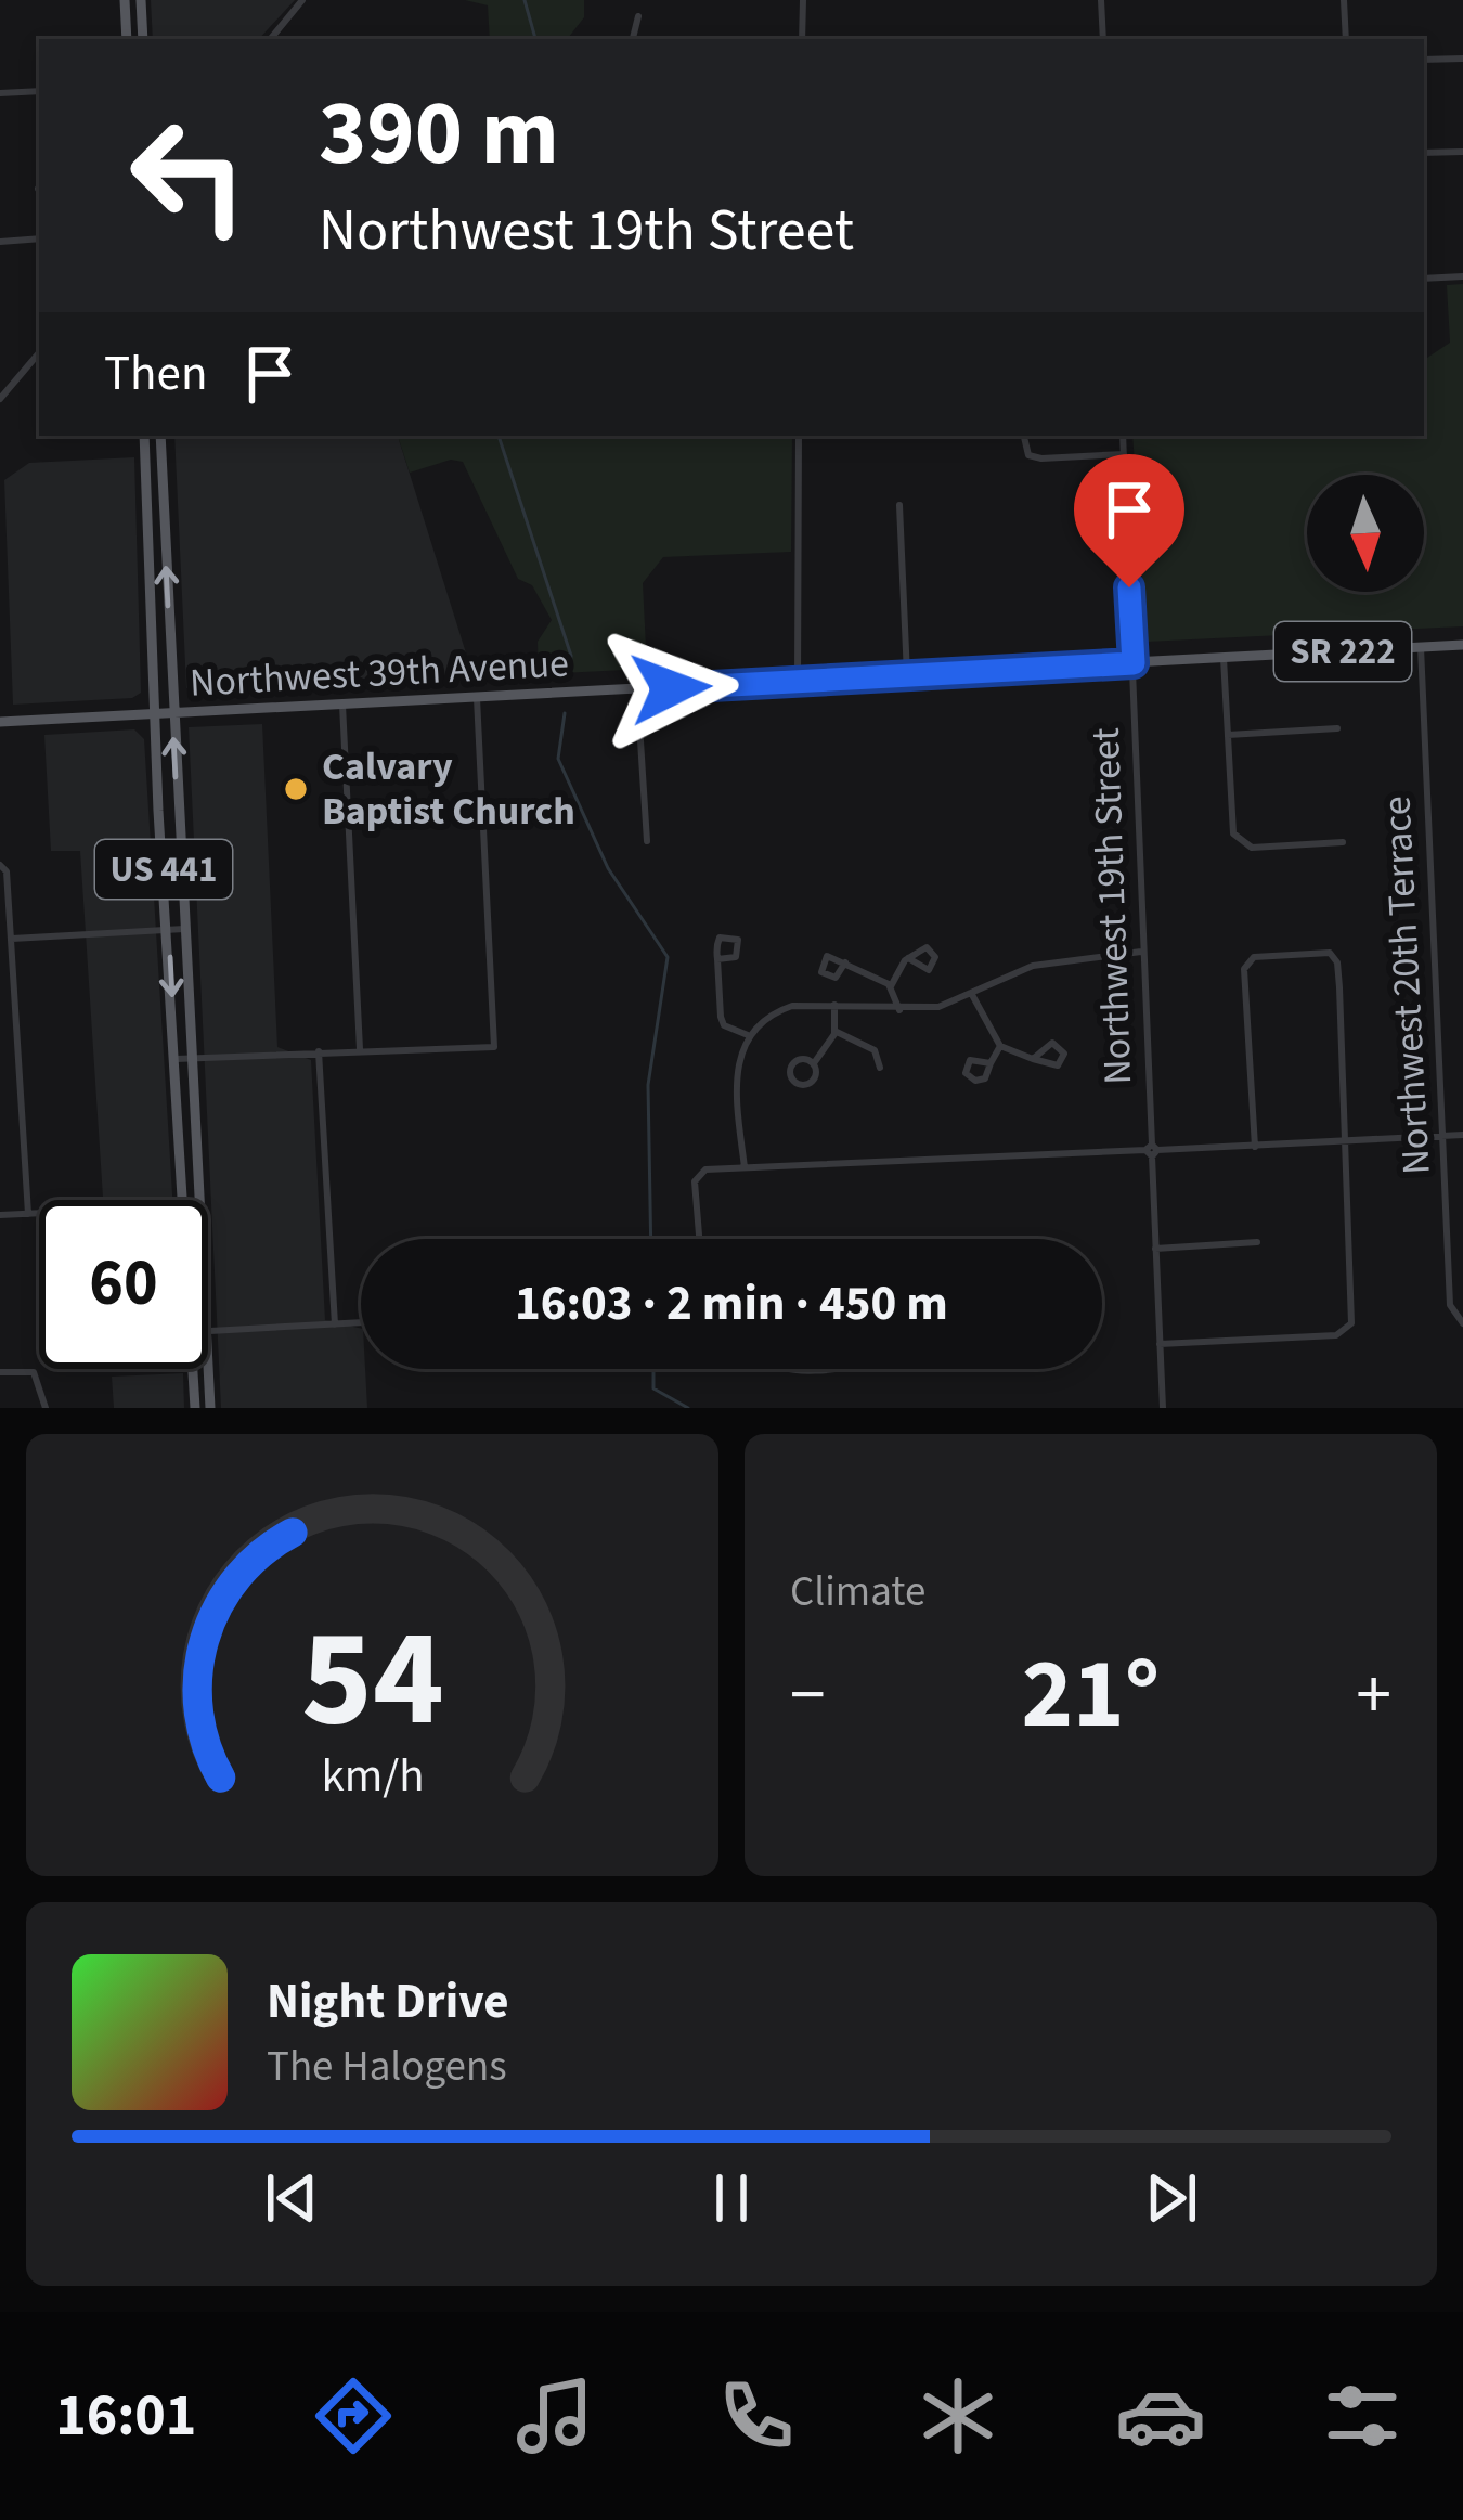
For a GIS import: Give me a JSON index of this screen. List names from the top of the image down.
{
  "streets": {
    "main road": ["SR 222", "Northwest 39th Avenue", "US 441"],
    "street": ["Northwest 19th Street", "Northwest 20th Terrace"]
  },
  "crossings": [
    ["Northwest 39th Avenue", "US 441"],
    ["Northwest 39th Avenue", "Northwest 19th Street"],
    ["Northwest 39th Avenue", "Northwest 20th Terrace"]
  ],
  "places": ["Calvary Baptist Church"],
  "north": "bottom",
  "page": {
    "turn": ["390 m", "Northwest 19th Street"],
    "then": "Then",
    "limit": "60",
    "trip": "16:03 · 2 min · 450 m",
    "tile": "Climate",
    "heat": ["−", "21°", "+"],
    "song": ["Night Drive", "The Halogens"],
    "tabs": "16:01",
    "gauge": ["54", "km/h"]
  }
}
